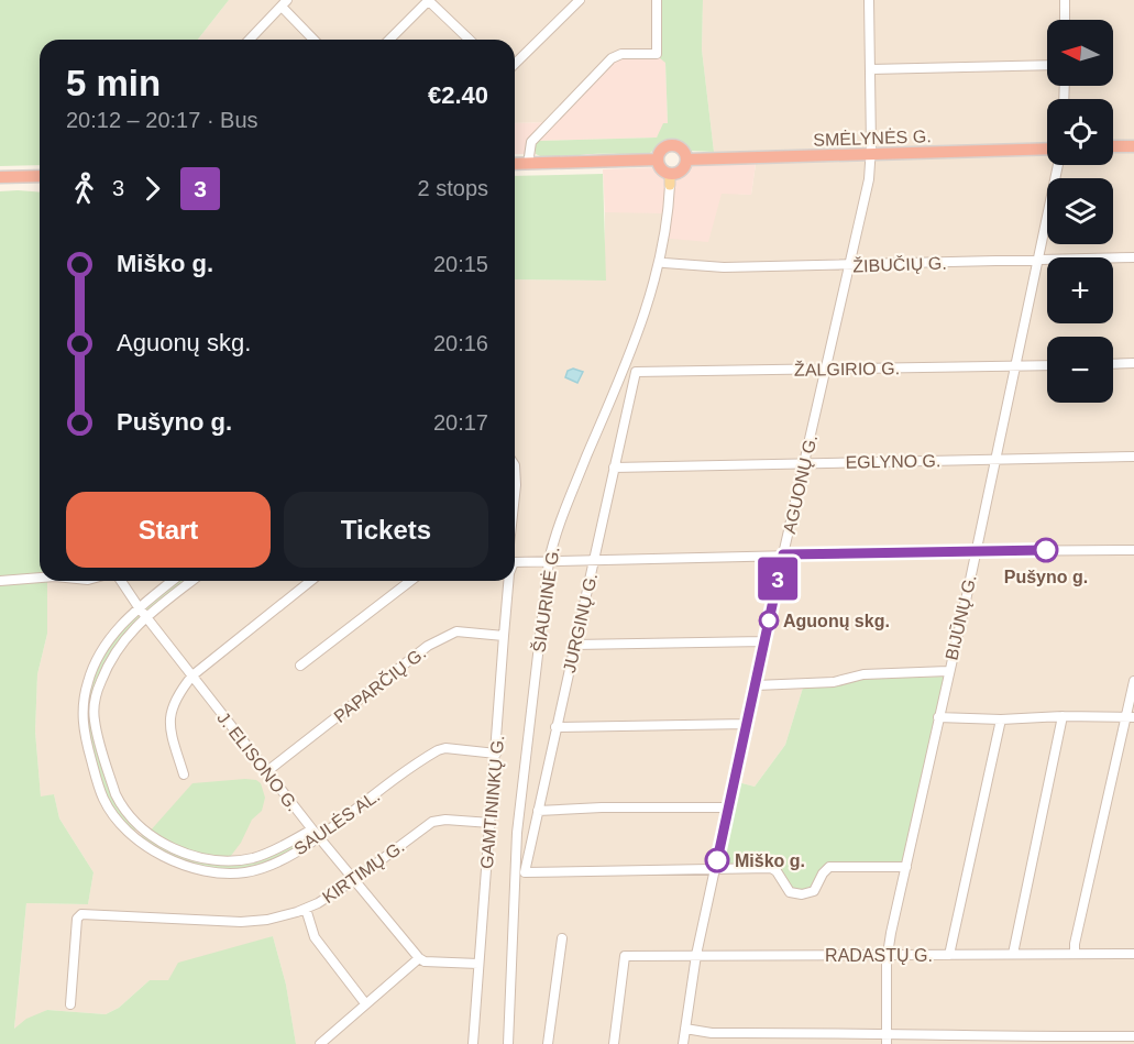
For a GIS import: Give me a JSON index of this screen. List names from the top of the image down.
{
  "streets": {
    "highway": ["SMĖLYNĖS G."],
    "street": [
      "ŽIBUČIŲ G.",
      "ŽALGIRIO G.",
      "EGLYNO G.",
      "AGUONŲ G.",
      "ŠIAURINĖ G.",
      "BIJŪNŲ G.",
      "JURGINŲ G.",
      "PAPARČIŲ G.",
      "J. ELISONO G.",
      "GAMTININKŲ G.",
      "SAULĖS AL.",
      "KIRTIMŲ G.",
      "RADASTŲ G."
    ]
  },
  "crossings": [
    ["SMĖLYNĖS G.", "AGUONŲ G."],
    ["SMĖLYNĖS G.", "ŠIAURINĖ G."],
    ["ŽIBUČIŲ G.", "AGUONŲ G."],
    ["ŽIBUČIŲ G.", "BIJŪNŲ G."],
    ["ŽALGIRIO G.", "AGUONŲ G."],
    ["ŽALGIRIO G.", "BIJŪNŲ G."],
    ["ŽALGIRIO G.", "JURGINŲ G."],
    ["EGLYNO G.", "AGUONŲ G."],
    ["EGLYNO G.", "BIJŪNŲ G."],
    ["EGLYNO G.", "JURGINŲ G."],
    ["AGUONŲ G.", "JURGINŲ G."],
    ["AGUONŲ G.", "RADASTŲ G."],
    ["BIJŪNŲ G.", "RADASTŲ G."],
    ["PAPARČIŲ G.", "J. ELISONO G."],
    ["PAPARČIŲ G.", "GAMTININKŲ G."],
    ["J. ELISONO G.", "SAULĖS AL."],
    ["J. ELISONO G.", "KIRTIMŲ G."],
    ["GAMTININKŲ G.", "SAULĖS AL."],
    ["GAMTININKŲ G.", "KIRTIMŲ G."]
  ],
  "places": ["Pušyno g.", "Aguonų skg.", "Miško g."],
  "lines": ["bus line 3"],
  "north": "left",
  "page": {
    "on_map": "3",
    "map_buttons": ["+", "−"],
    "heading": ["5 min", "20:12 – 20:17 · Bus", "€2.40"],
    "legs": ["3", "3", "2 stops"],
    "list": [
      {
        "name": "Miško g.",
        "value": "20:15"
      },
      {
        "name": "Aguonų skg.",
        "value": "20:16"
      },
      {
        "name": "Pušyno g.",
        "value": "20:17"
      }
    ],
    "buttons": ["Start", "Tickets"]
  }
}
